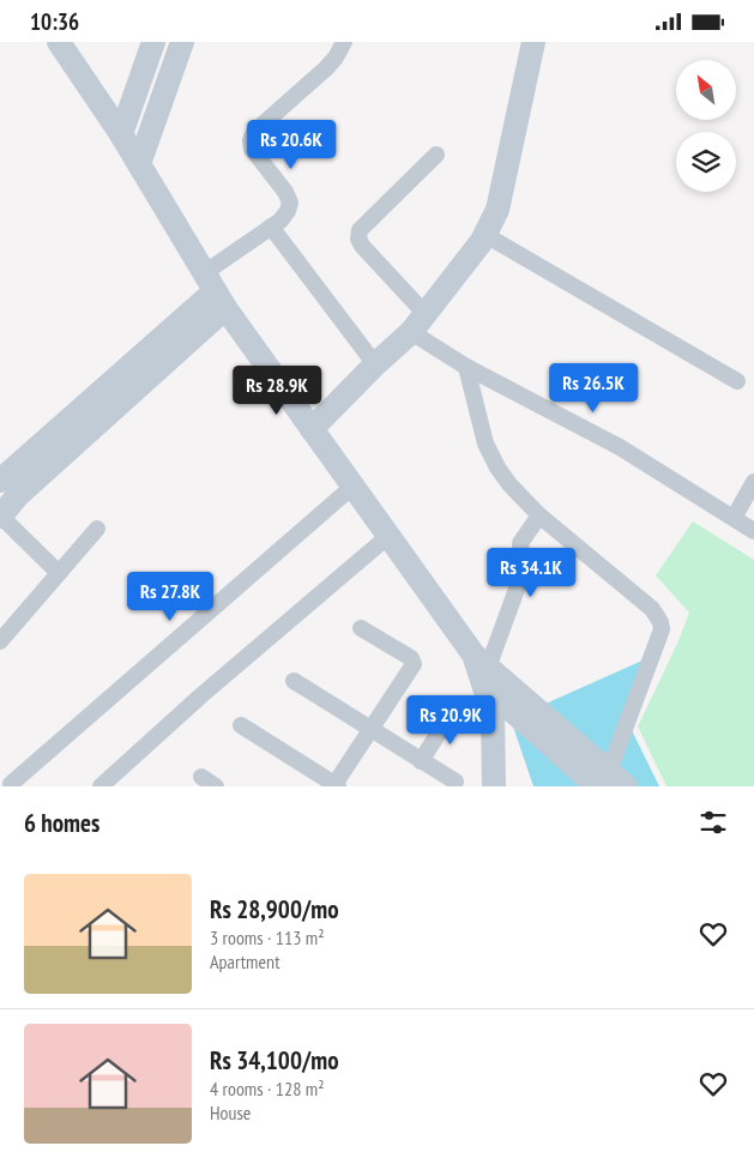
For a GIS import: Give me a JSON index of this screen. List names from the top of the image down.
{
  "north": "top left",
  "page": {
    "status": "10:36",
    "price": [
      "Rs 20.6K",
      "Rs 26.5K",
      "Rs 28.9K",
      "Rs 34.1K",
      "Rs 27.8K",
      "Rs 20.9K"
    ],
    "heading": "6 homes",
    "list": [
      {
        "name": "Rs 28,900/mo",
        "note": "3 rooms · 113 m² · Apartment"
      },
      {
        "name": "Rs 34,100/mo",
        "note": "4 rooms · 128 m² · House"
      }
    ]
  }
}
